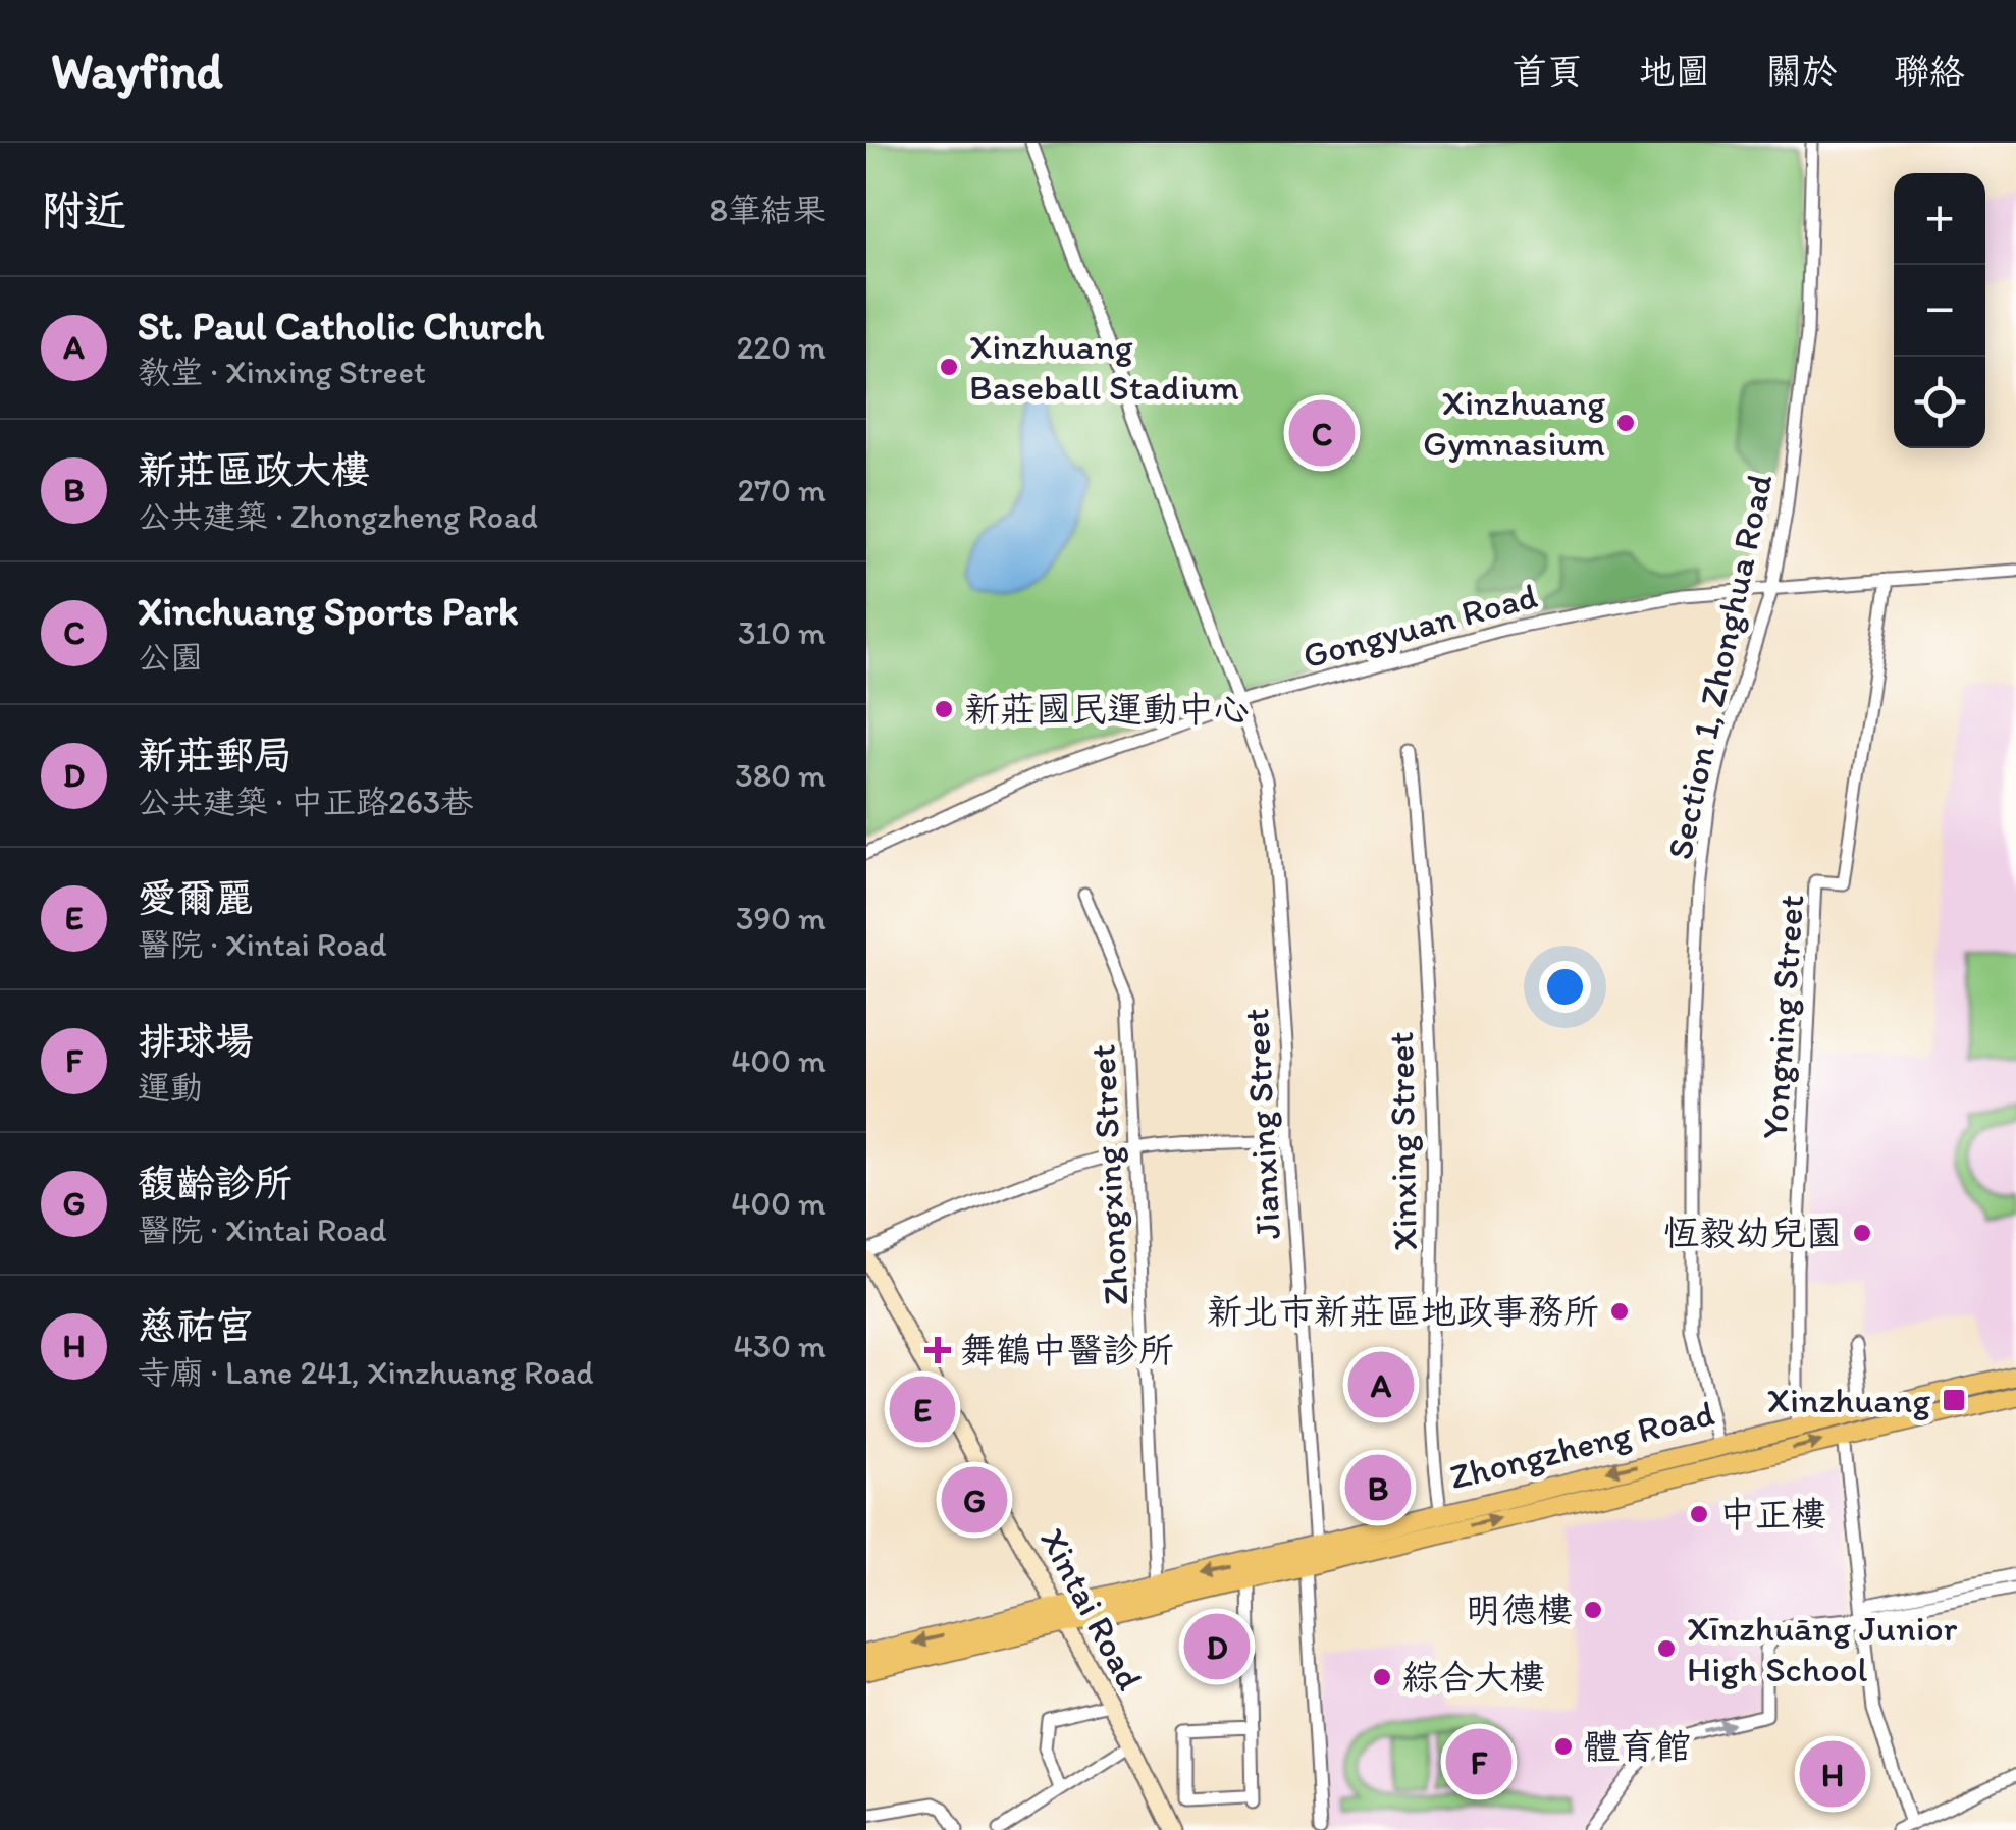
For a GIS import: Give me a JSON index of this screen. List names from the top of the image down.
{
  "streets": {
    "main road": ["Zhongzheng Road", "Xintai Road"],
    "street": [
      "Gongyuan Road",
      "Section 1, Zhonghua Road",
      "Yongning Street",
      "Jianxing Street",
      "Xinxing Street",
      "Zhongxing Street"
    ]
  },
  "crossings": [
    ["Gongyuan Road", "Section 1, Zhonghua Road"],
    ["Gongyuan Road", "Yongning Street"],
    ["Gongyuan Road", "Jianxing Street"],
    ["Section 1, Zhonghua Road", "Zhongzheng Road"],
    ["Yongning Street", "Zhongzheng Road"],
    ["Jianxing Street", "Zhongzheng Road"],
    ["Xinxing Street", "Zhongzheng Road"],
    ["Zhongxing Street", "Zhongzheng Road"],
    ["Zhongzheng Road", "Xintai Road"]
  ],
  "places": {
    "other": [
      "Xinzhuang Baseball Stadium",
      "Xinzhuang Gymnasium",
      "新莊國民運動中心",
      "恆毅幼兒園",
      "新北市新莊區地政事務所",
      "中正樓",
      "明德樓",
      "Xīnzhuāng Junior High School",
      "綜合大樓",
      "體育館"
    ],
    "health": ["舞鶴中醫診所"],
    "transit": ["Xinzhuang"]
  },
  "page": {
    "header": "Wayfind",
    "nav": [
      "首頁",
      "地圖",
      "關於",
      "聯絡"
    ],
    "heading": ["附近", "8筆結果"],
    "map_buttons": ["+", "−"],
    "list": [
      {
        "mark": "A",
        "name": "St. Paul Catholic Church",
        "note": "教堂 · Xinxing Street",
        "value": "220 m"
      },
      {
        "mark": "B",
        "name": "新莊區政大樓",
        "note": "公共建築 · Zhongzheng Road",
        "value": "270 m"
      },
      {
        "mark": "C",
        "name": "Xinchuang Sports Park",
        "note": "公園",
        "value": "310 m"
      },
      {
        "mark": "D",
        "name": "新莊郵局",
        "note": "公共建築 · 中正路263巷",
        "value": "380 m"
      },
      {
        "mark": "E",
        "name": "愛爾麗",
        "note": "醫院 · Xintai Road",
        "value": "390 m"
      },
      {
        "mark": "F",
        "name": "排球場",
        "note": "運動",
        "value": "400 m"
      },
      {
        "mark": "G",
        "name": "馥齡診所",
        "note": "醫院 · Xintai Road",
        "value": "400 m"
      },
      {
        "mark": "H",
        "name": "慈祐宮",
        "note": "寺廟 · Lane 241, Xinzhuang Road",
        "value": "430 m"
      }
    ],
    "pins": [
      "C",
      "A",
      "E",
      "B",
      "G",
      "D",
      "F",
      "H"
    ]
  }
}
